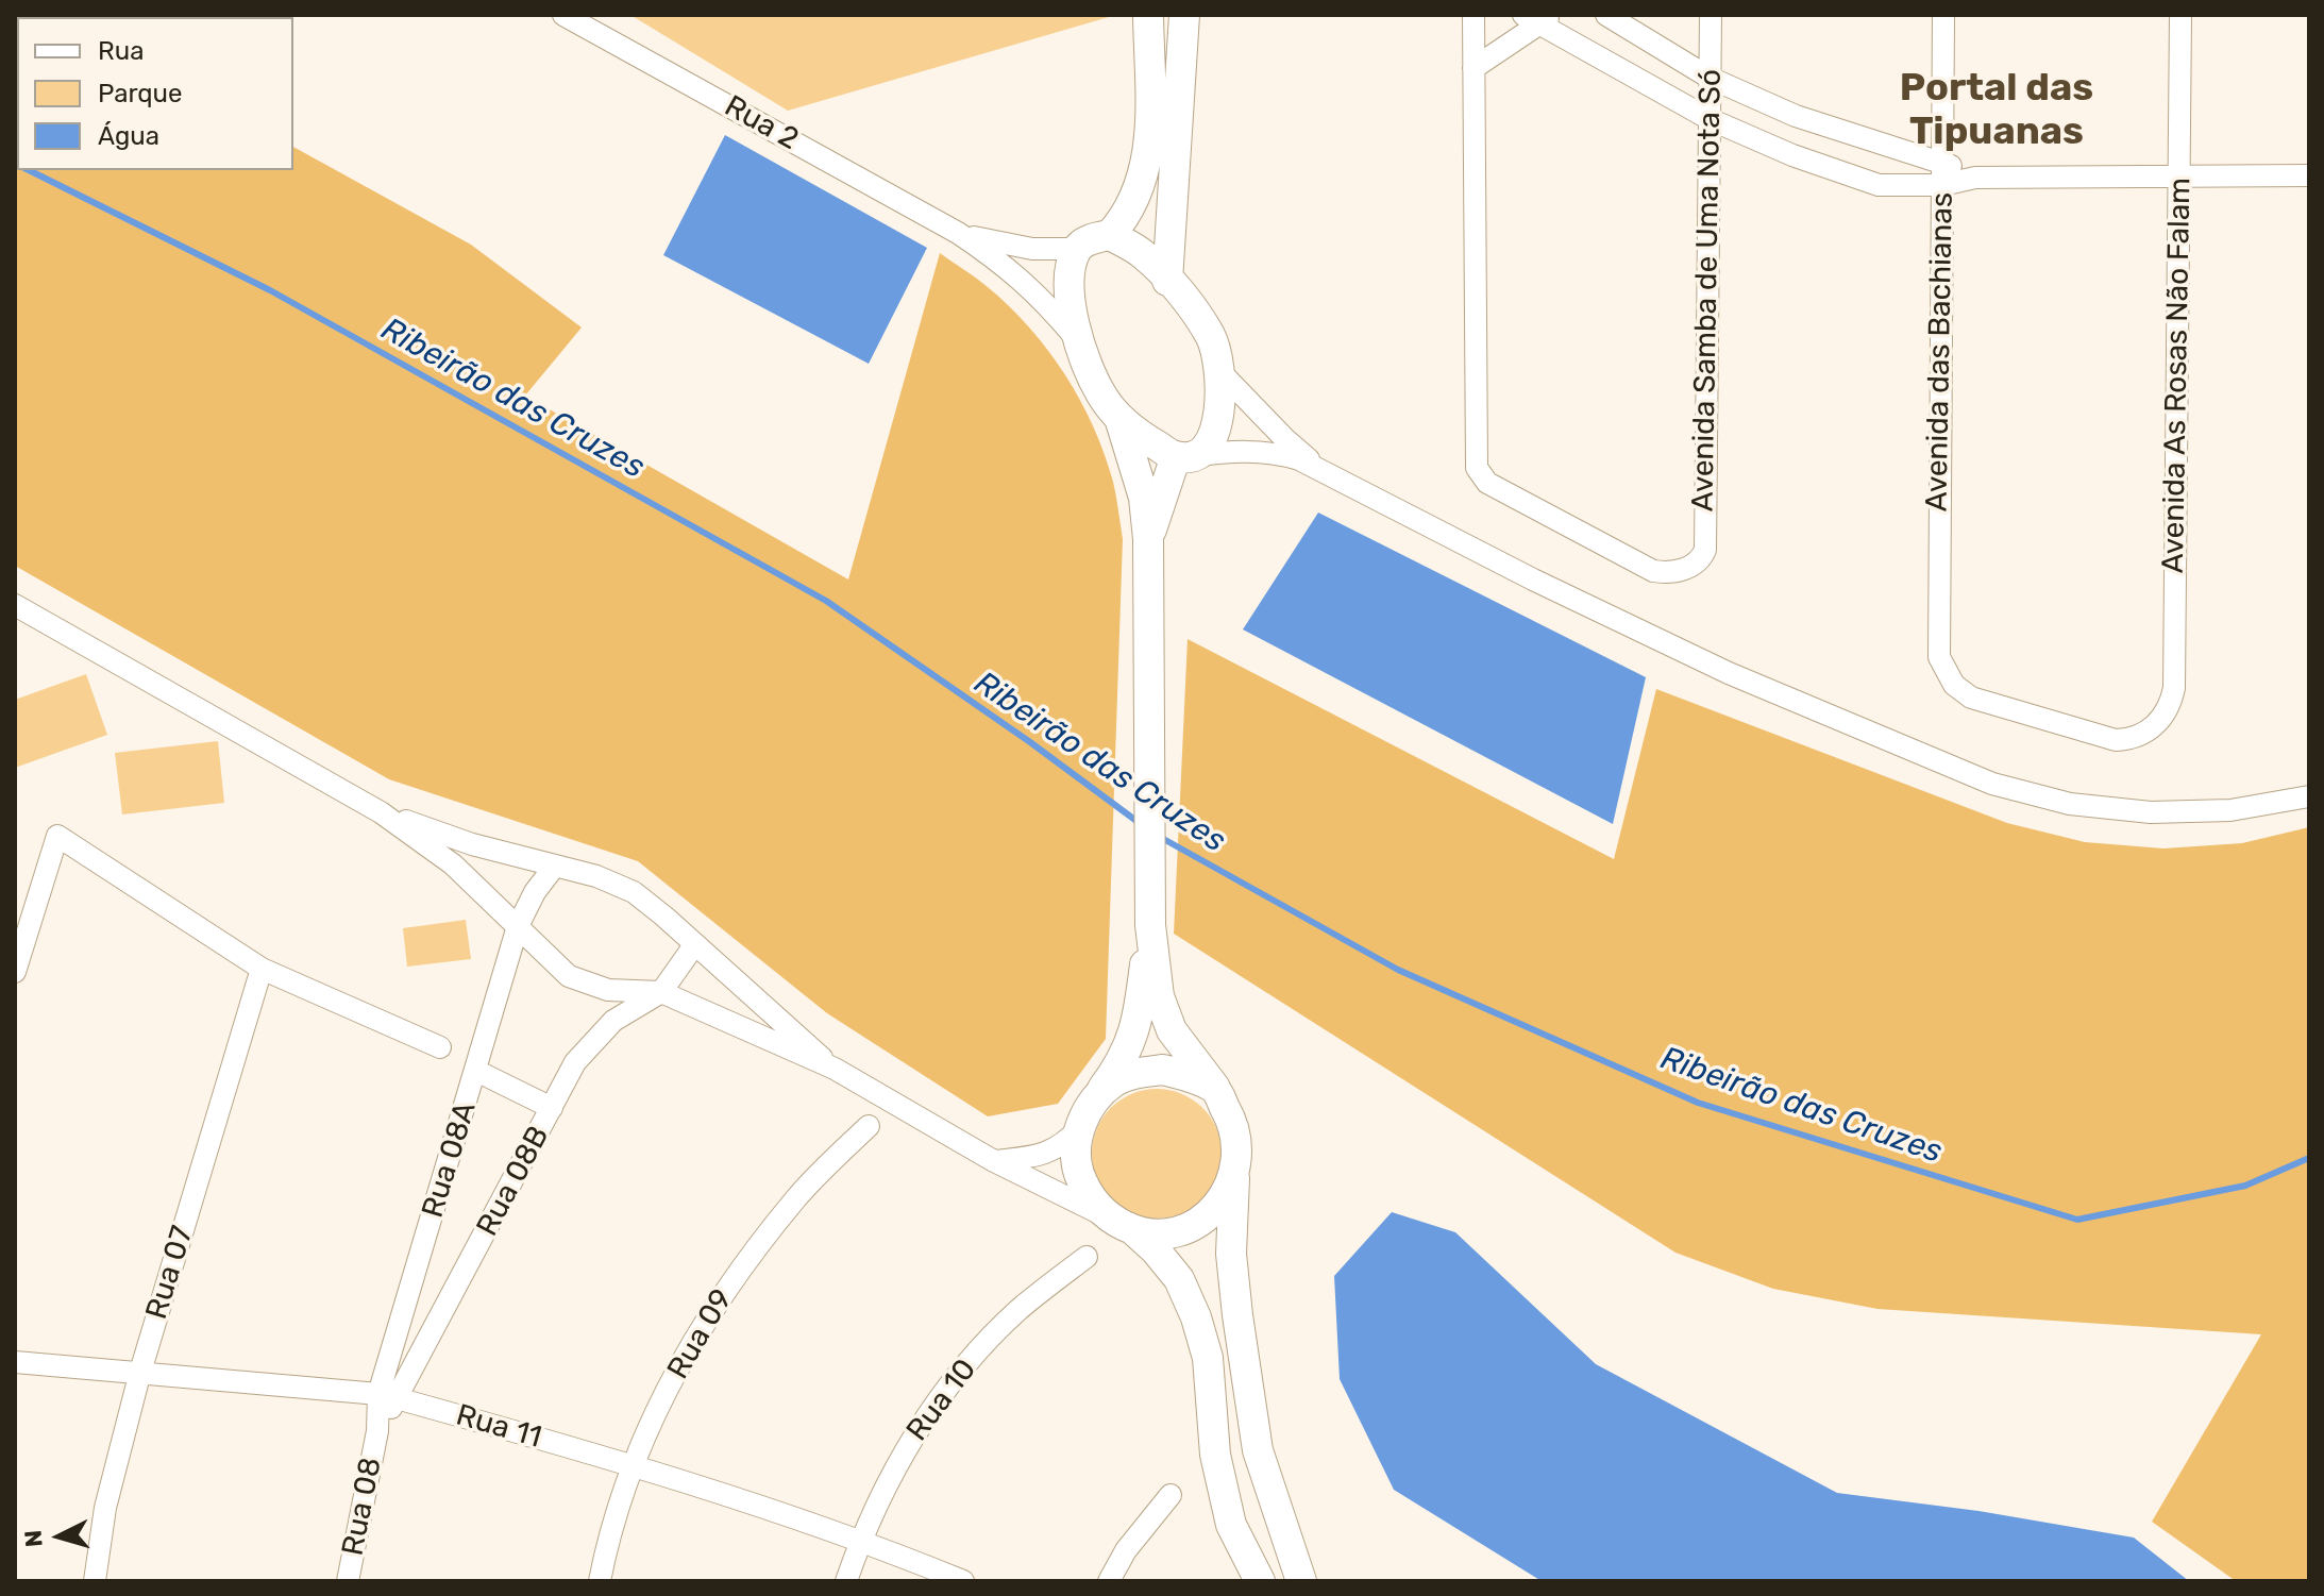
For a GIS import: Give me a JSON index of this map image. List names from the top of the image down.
{
  "streets": {
    "street": [
      "Rua 2",
      "Avenida Samba de Uma Nota Só",
      "Avenida das Bachianas",
      "Avenida As Rosas Não Falam",
      "Rua 08A",
      "Rua 08B",
      "Rua 07",
      "Rua 09",
      "Rua 10",
      "Rua 11",
      "Rua 08"
    ]
  },
  "crossings": [
    ["Avenida das Bachianas", "Avenida As Rosas Não Falam"],
    ["Rua 08A", "Rua 08B"],
    ["Rua 08A", "Rua 11"],
    ["Rua 08A", "Rua 08"],
    ["Rua 08B", "Rua 11"],
    ["Rua 08B", "Rua 08"],
    ["Rua 07", "Rua 11"],
    ["Rua 09", "Rua 11"],
    ["Rua 10", "Rua 11"],
    ["Rua 11", "Rua 08"]
  ],
  "districts": ["Portal das Tipuanas"],
  "water": ["Ribeirão das Cruzes"],
  "legend": ["Rua", "Parque", "Água"],
  "north": "left"
}
